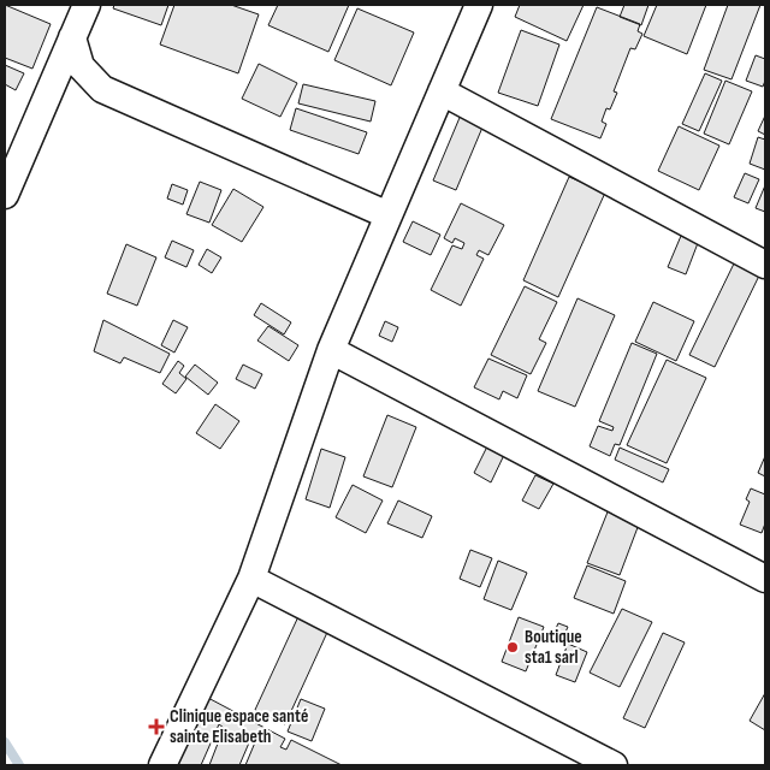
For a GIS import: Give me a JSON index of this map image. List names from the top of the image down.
{
  "places": {
    "other": ["Boutique sta1 sarl"],
    "health": ["Clinique espace santé sainte Elisabeth"]
  }
}
